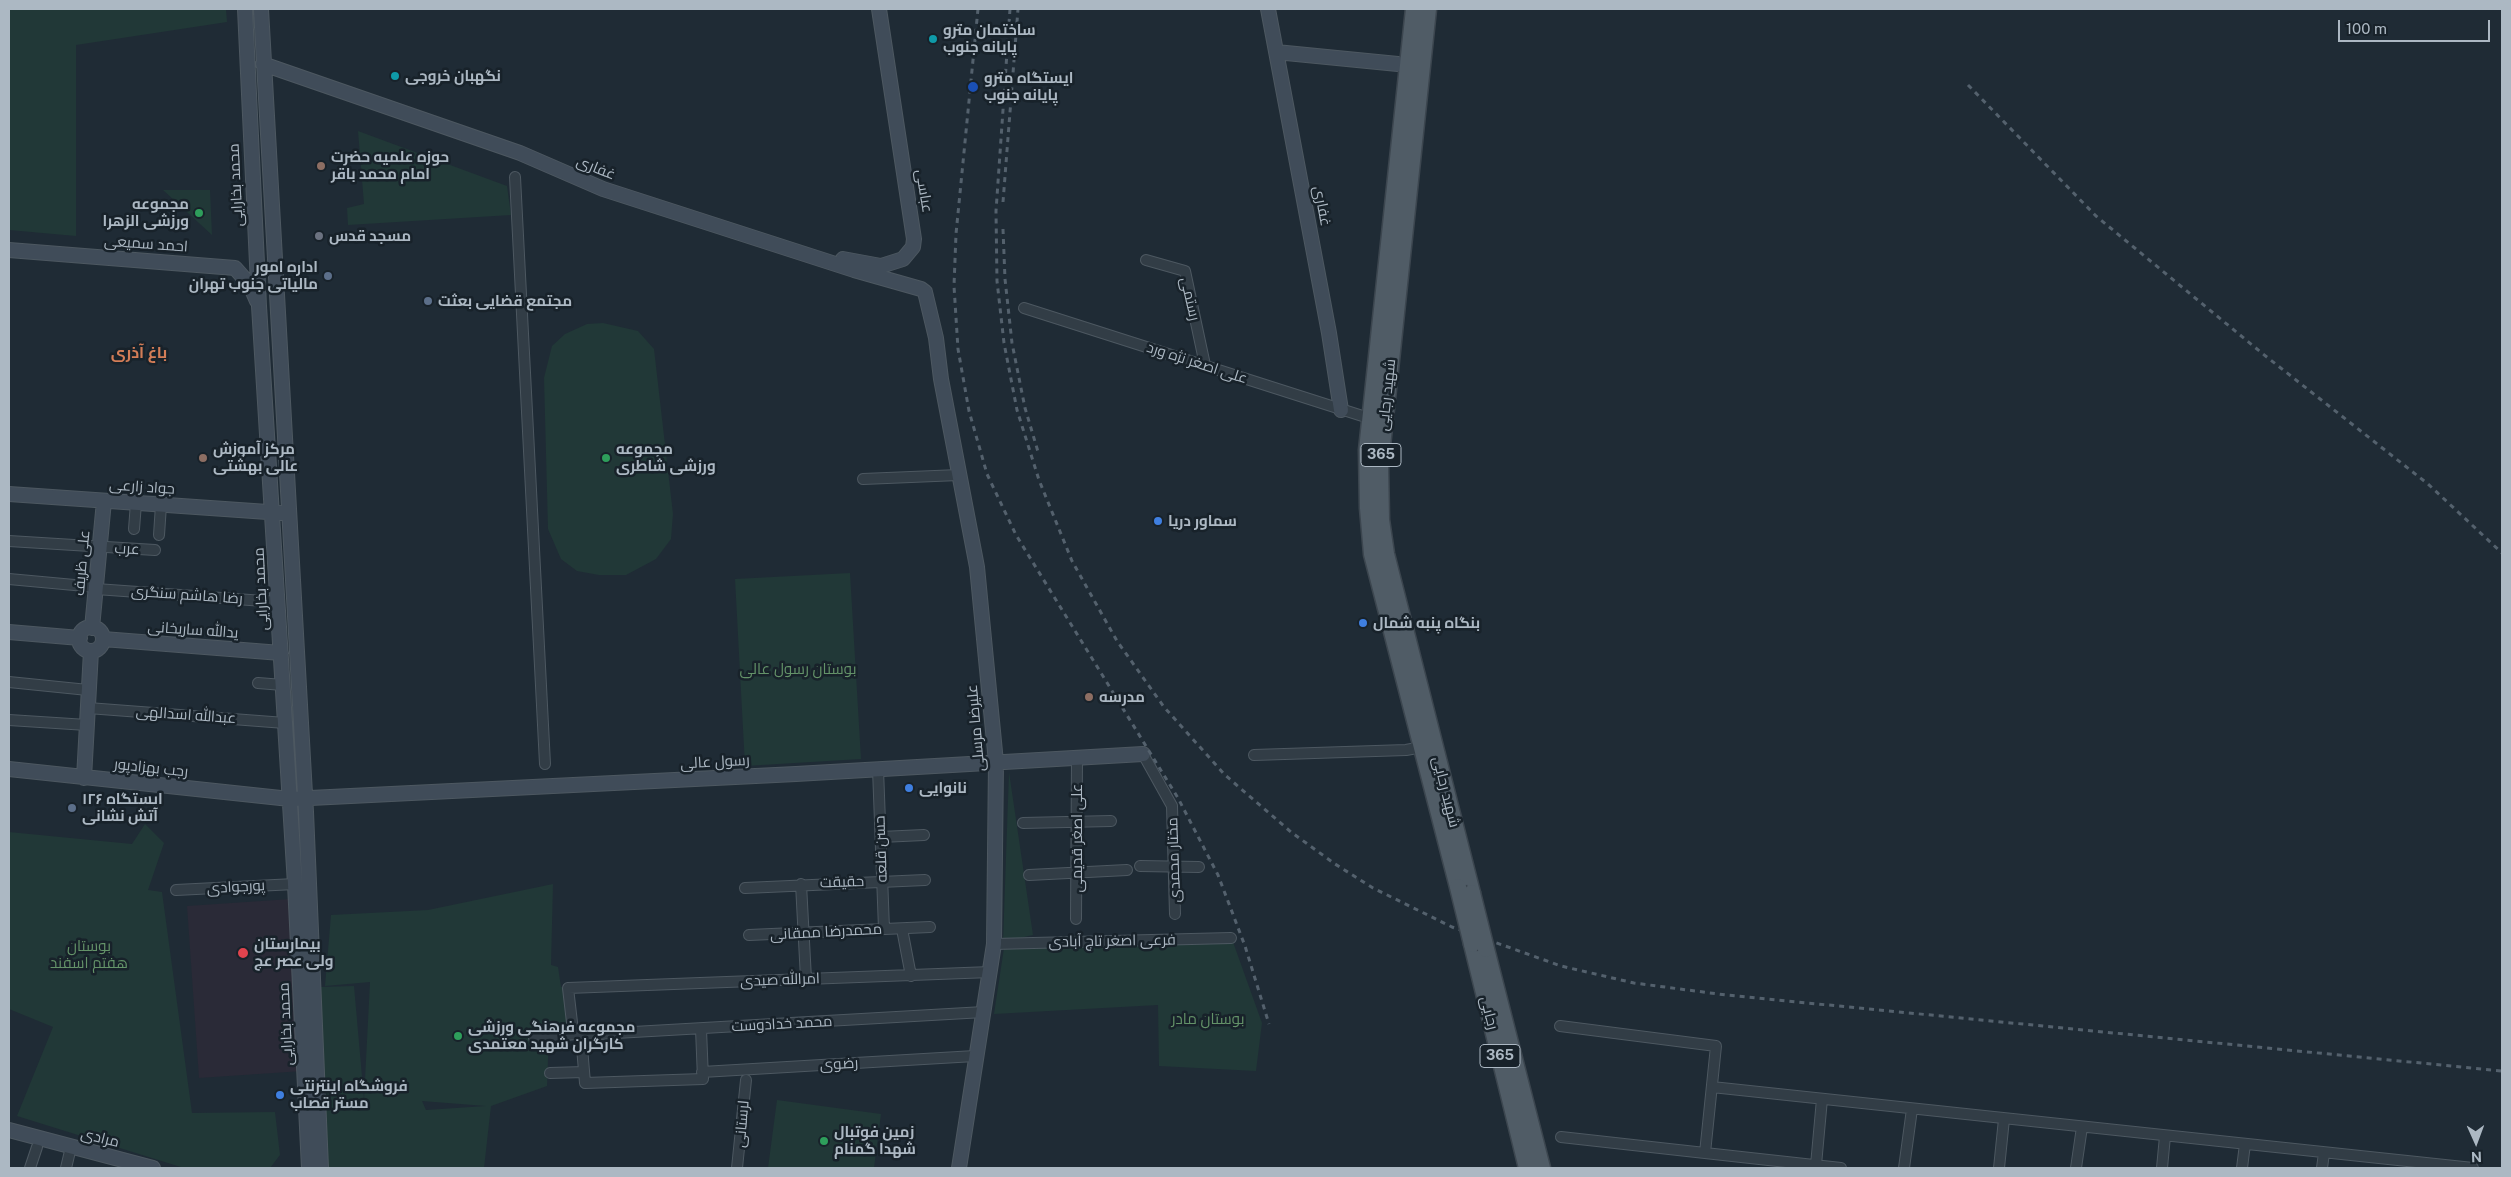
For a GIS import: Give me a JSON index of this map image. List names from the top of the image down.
{
  "streets": {
    "main road": ["شهید رجایی", "365", "رجایی"],
    "street": [
      "غفاری",
      "محمد بخارایی",
      "عباسی",
      "احمد سمیعی",
      "رستمی",
      "علی اصغر نژه ورد",
      "جواد زارعی",
      "عرب",
      "علی ظریف",
      "رضا هاشم سنگری",
      "یدالله ساریخانی",
      "عبدالله اسدالهی",
      "علیرضا مرسلی",
      "رسول عالی",
      "رجب بهزادپور",
      "علی اصغر قدیمی",
      "حسن قلعه",
      "مختار محمدی",
      "حقیقت",
      "پورجوادی",
      "محمدرضا ممقانی",
      "فرعی اصغر تاج آبادی",
      "امرالله صیدی",
      "محمد خدادوست",
      "رضوی",
      "لرستانی",
      "مرادی"
    ]
  },
  "crossings": [
    ["غفاری", "محمد بخارایی"],
    ["غفاری", "عباسی"],
    ["غفاری", "علی اصغر نژه ورد"],
    ["غفاری", "علیرضا مرسلی"],
    ["محمد بخارایی", "احمد سمیعی"],
    ["محمد بخارایی", "جواد زارعی"],
    ["محمد بخارایی", "رضا هاشم سنگری"],
    ["محمد بخارایی", "یدالله ساریخانی"],
    ["محمد بخارایی", "عبدالله اسدالهی"],
    ["محمد بخارایی", "رسول عالی"],
    ["محمد بخارایی", "رجب بهزادپور"],
    ["محمد بخارایی", "پورجوادی"],
    ["رستمی", "علی اصغر نژه ورد"],
    ["علی اصغر نژه ورد", "شهید رجایی"],
    ["شهید رجایی", "رجایی"],
    ["جواد زارعی", "علی ظریف"],
    ["عرب", "علی ظریف"],
    ["علی ظریف", "رضا هاشم سنگری"],
    ["علی ظریف", "یدالله ساریخانی"],
    ["علیرضا مرسلی", "رسول عالی"],
    ["علیرضا مرسلی", "فرعی اصغر تاج آبادی"],
    ["علیرضا مرسلی", "امرالله صیدی"],
    ["علیرضا مرسلی", "محمد خدادوست"],
    ["علیرضا مرسلی", "رضوی"],
    ["رسول عالی", "رجب بهزادپور"],
    ["رسول عالی", "علی اصغر قدیمی"],
    ["رسول عالی", "حسن قلعه"],
    ["رسول عالی", "مختار محمدی"],
    ["حسن قلعه", "حقیقت"],
    ["حسن قلعه", "محمدرضا ممقانی"],
    ["امرالله صیدی", "محمد خدادوست"]
  ],
  "districts": ["باغ آذری"],
  "parks": ["بوستان رسول عالی", "بوستان هفتم اسفند", "بوستان مادر"],
  "places": [
    "ساختمان مترو پایانه جنوب",
    "نگهبان خروجی",
    "ایستگاه مترو پایانه جنوب",
    "حوزه علمیه حضرت امام محمد باقر",
    "مجموعه ورزشی الزهرا",
    "مسجد قدس",
    "اداره امور مالیاتی جنوب تهران",
    "مجتمع قضایی بعثت",
    "مرکز آموزش عالی بهشتی",
    "مجموعه ورزشی شاطری",
    "سماور دریا",
    "بنگاه پنبه شمال",
    "مدرسه",
    "نانوایی",
    "ایستگاه ۱۲۶ آتش نشانی",
    "بیمارستان ولی عصر عج",
    "مجموعه فرهنگی ورزشی کارگران شهید معتمدی",
    "فروشگاه اینترنتی مستر قصاب",
    "زمین فوتبال شهدا گمنام"
  ],
  "scale_bar": "100 m",
  "north": "bottom"
}
